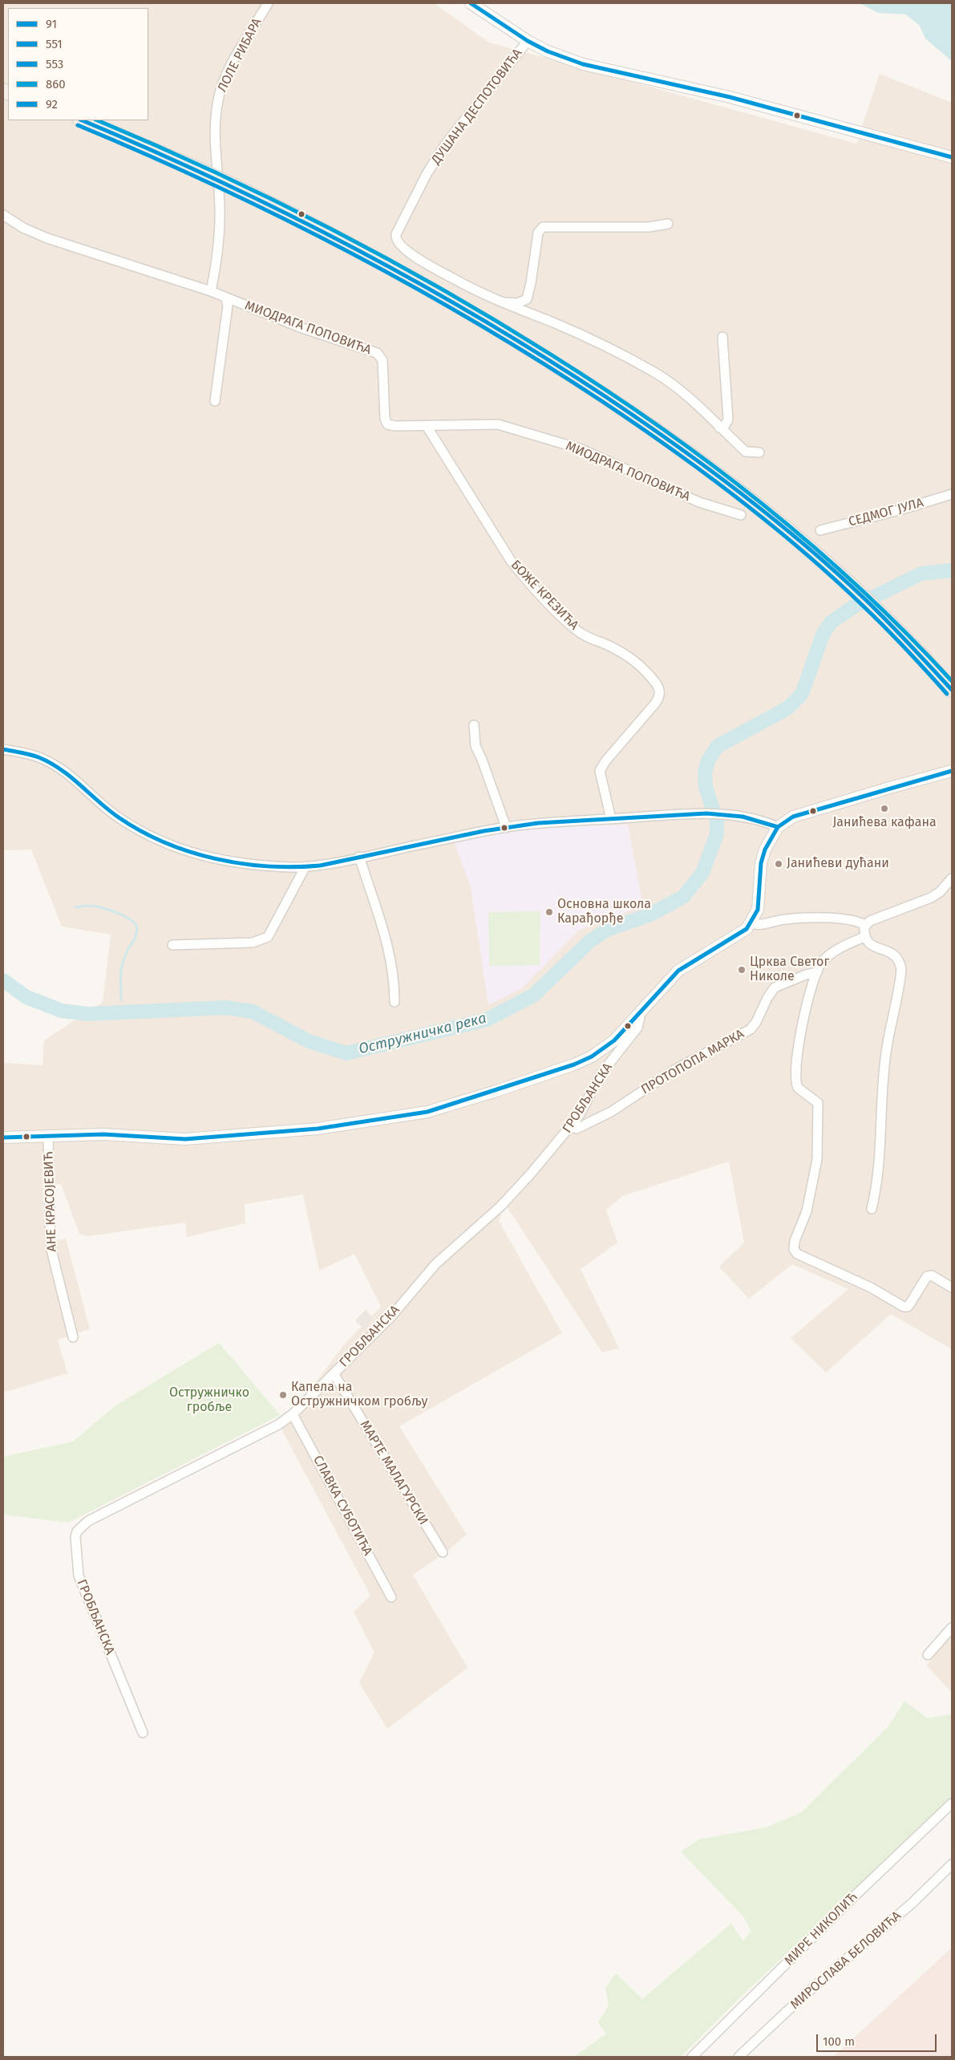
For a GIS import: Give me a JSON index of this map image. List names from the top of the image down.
{
  "streets": {
    "street": [
      "ЛОЛЕ РИБАРА",
      "ДУШАНА ДЕСПОТОВИЋА",
      "МИОДРАГА ПОПОВИЋА",
      "СЕДМОГ ЈУЛА",
      "БОЖЕ КРЕЗИЋА",
      "ПРОТОПОПА МАРКА",
      "ГРОБЉАНСКА",
      "АНЕ КРАСОЈЕВИЋ",
      "МАРТЕ МАЛАГУРСКИ",
      "СЛАВКА СУБОТИЋА",
      "МИРЕ НИКОЛИЋ",
      "МИРОСЛАВА БЕЛОВИЋА"
    ]
  },
  "crossings": [
    ["ЛОЛЕ РИБАРА", "МИОДРАГА ПОПОВИЋА"],
    ["МИОДРАГА ПОПОВИЋА", "БОЖЕ КРЕЗИЋА"],
    ["ПРОТОПОПА МАРКА", "ГРОБЉАНСКА"],
    ["ГРОБЉАНСКА", "МАРТЕ МАЛАГУРСКИ"],
    ["ГРОБЉАНСКА", "СЛАВКА СУБОТИЋА"]
  ],
  "water": ["Остружничка река"],
  "parks": ["Остружничко гробље"],
  "places": [
    "Јанићева кафана",
    "Јанићеви дућани",
    "Основна школа Карађорђе",
    "Црква Светог Николе",
    "Капела на Остружничком гробљу"
  ],
  "lines": [
    "transit line 92",
    "transit line 551",
    "transit line 860",
    "transit line 553",
    "transit line 91"
  ],
  "legend": [
    "91",
    "551",
    "553",
    "860",
    "92"
  ],
  "scale_bar": "100 m"
}
